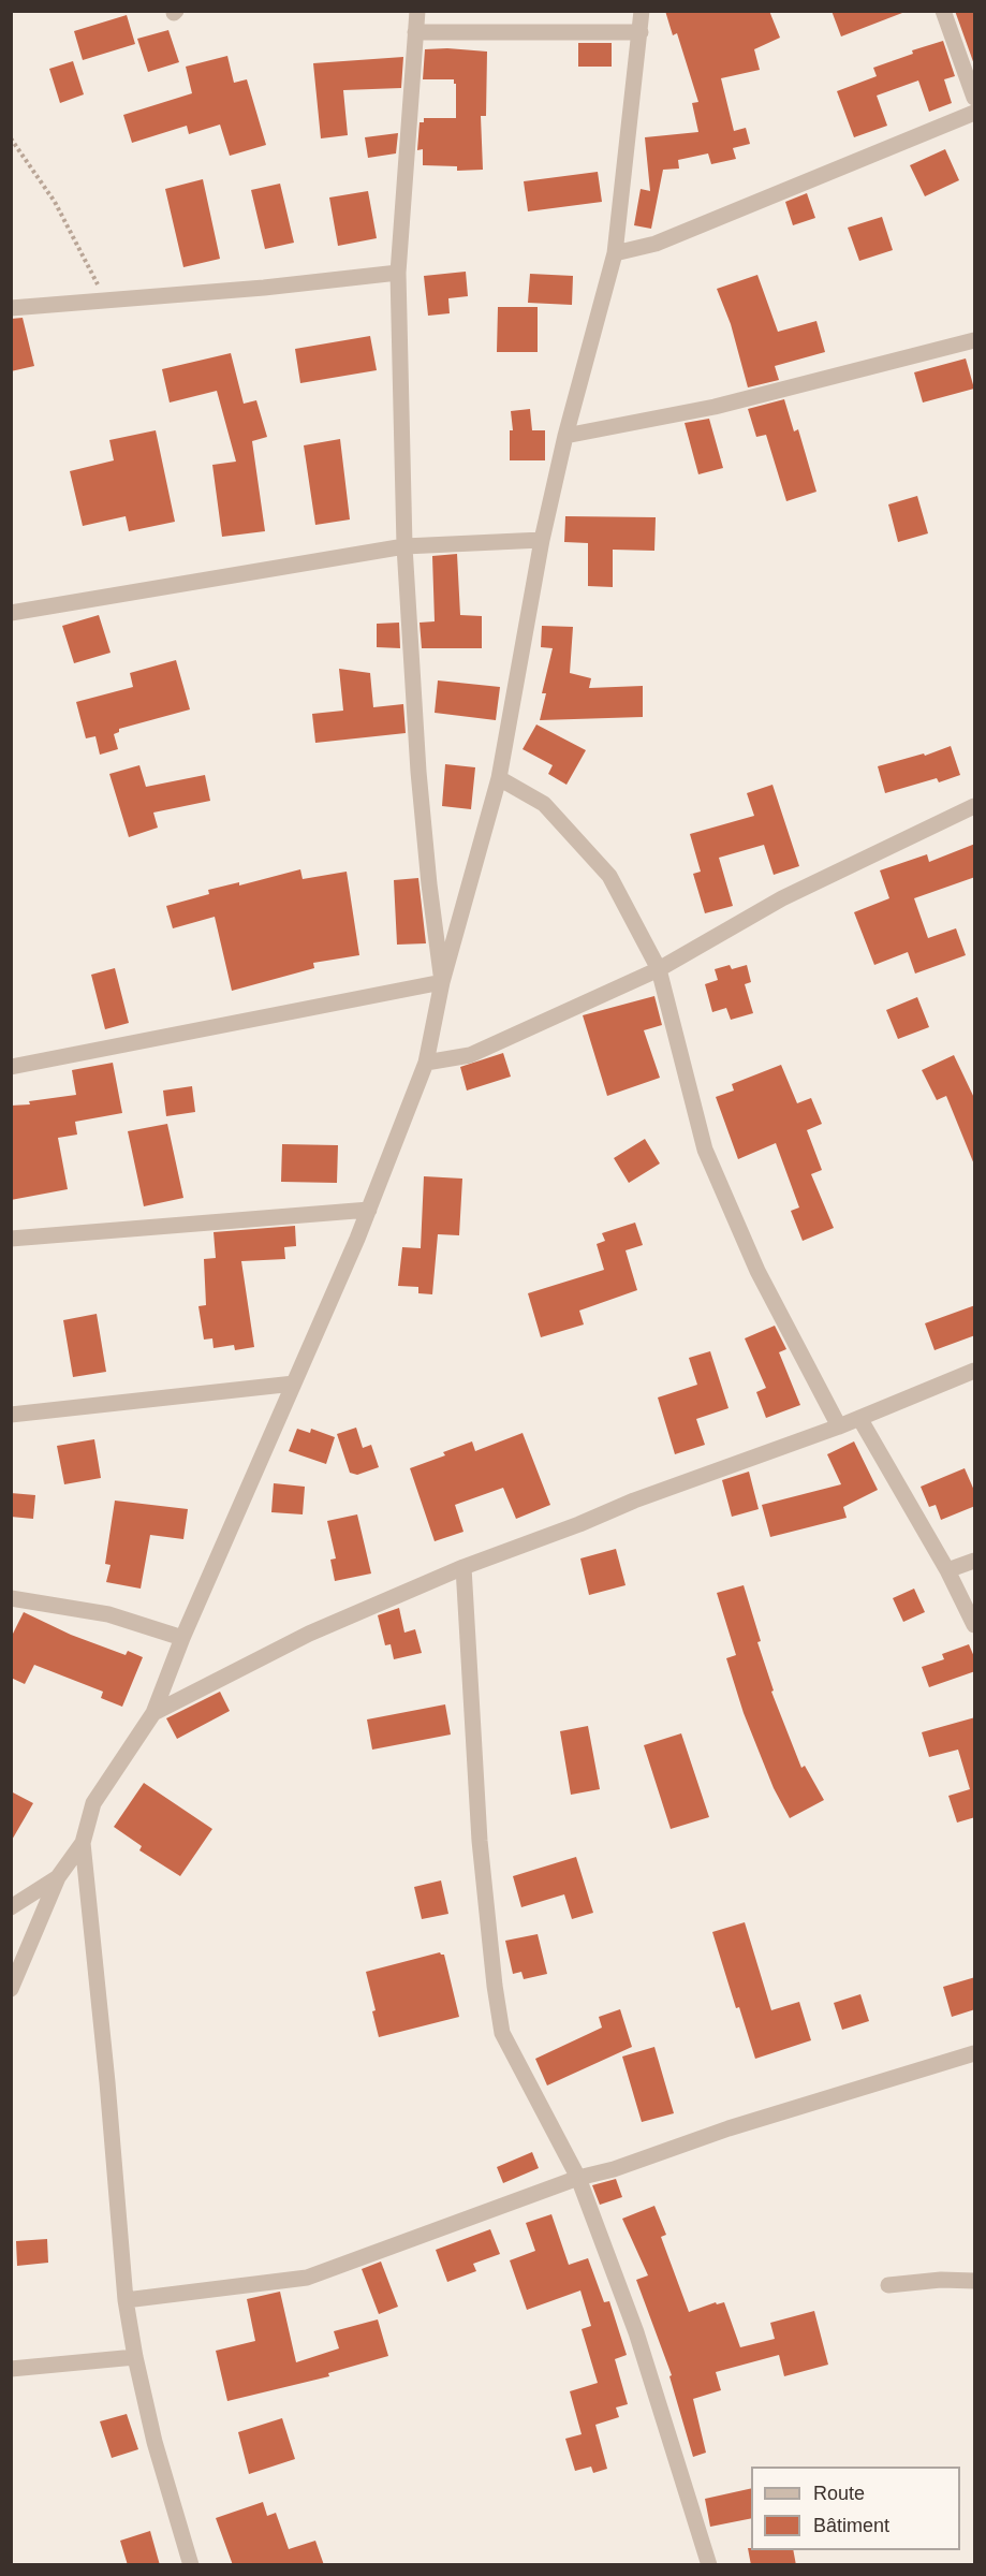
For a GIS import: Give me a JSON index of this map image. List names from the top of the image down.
{
  "legend": ["Route", "Bâtiment"]
}
